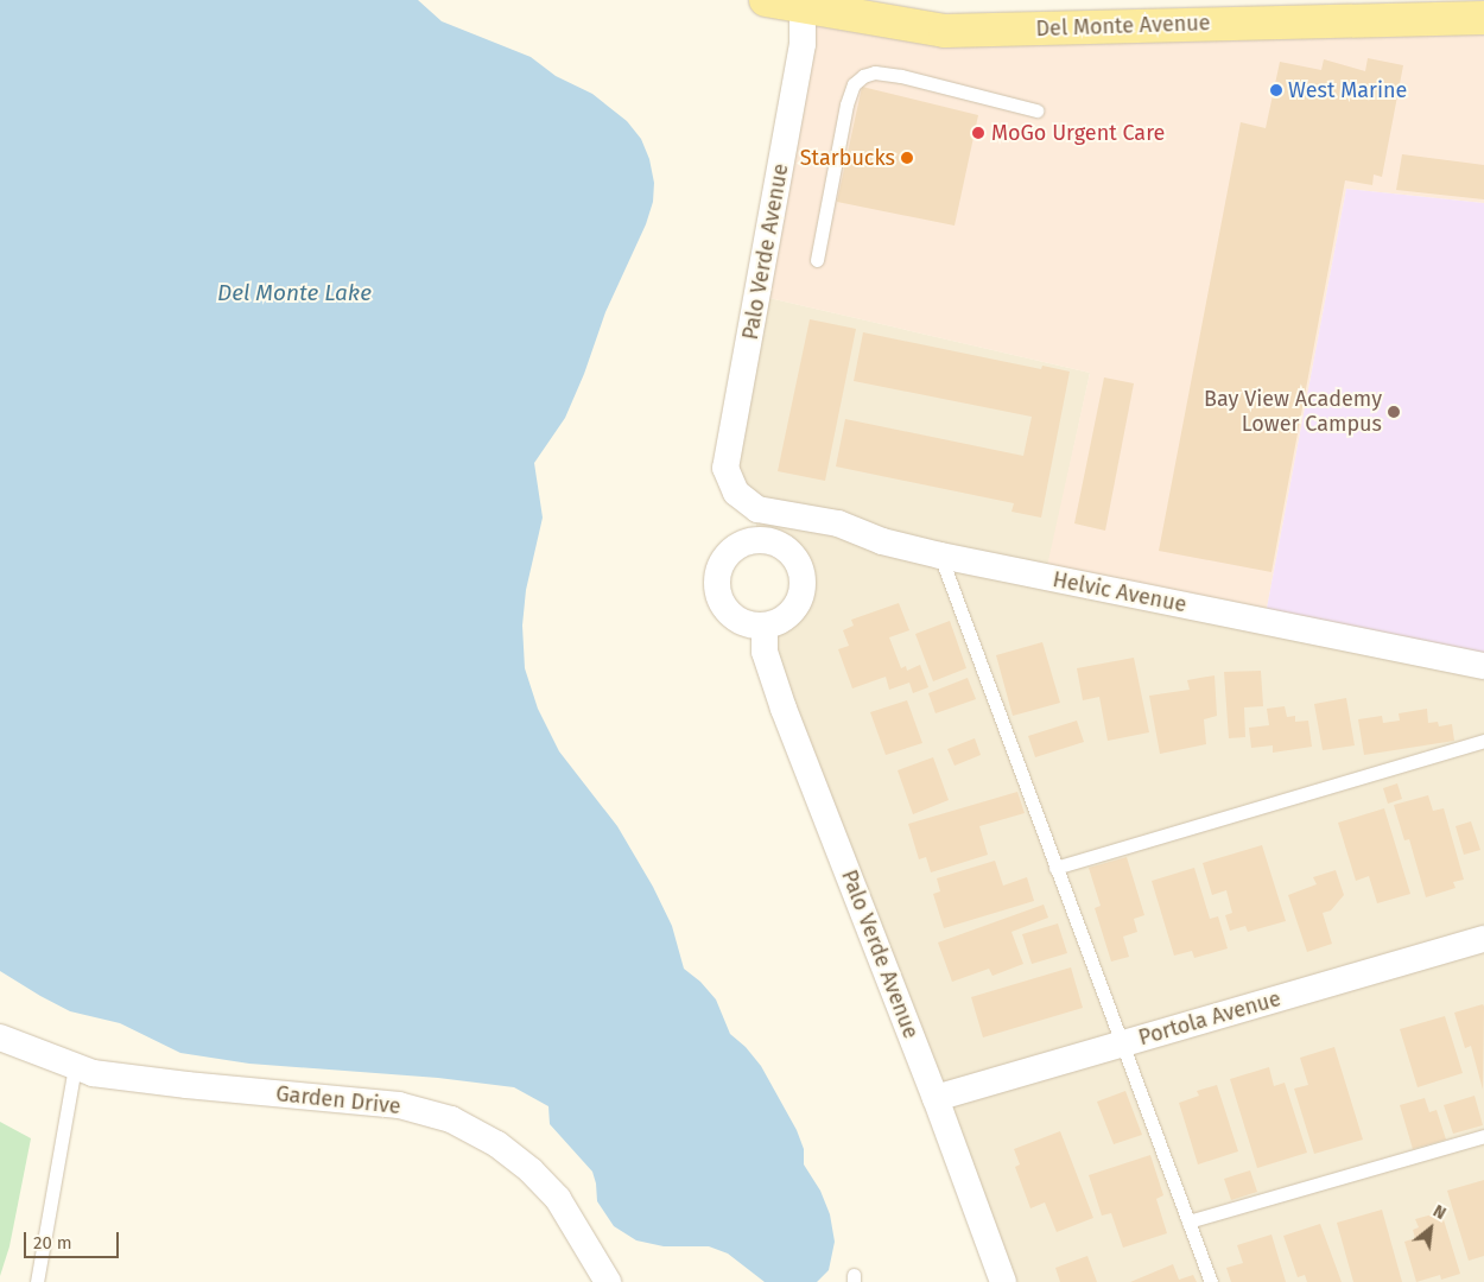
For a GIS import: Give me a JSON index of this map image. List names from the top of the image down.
{
  "streets": {
    "main road": ["Del Monte Avenue"],
    "street": [
      "Palo Verde Avenue",
      "Helvic Avenue",
      "Portola Avenue",
      "Garden Drive"
    ]
  },
  "crossings": [
    ["Del Monte Avenue", "Palo Verde Avenue"],
    ["Palo Verde Avenue", "Helvic Avenue"],
    ["Palo Verde Avenue", "Portola Avenue"]
  ],
  "water": ["Del Monte Lake"],
  "places": [
    "West Marine",
    "MoGo Urgent Care",
    "Starbucks",
    "Bay View Academy Lower Campus"
  ],
  "scale_bar": "20 m",
  "north": "top right"
}
